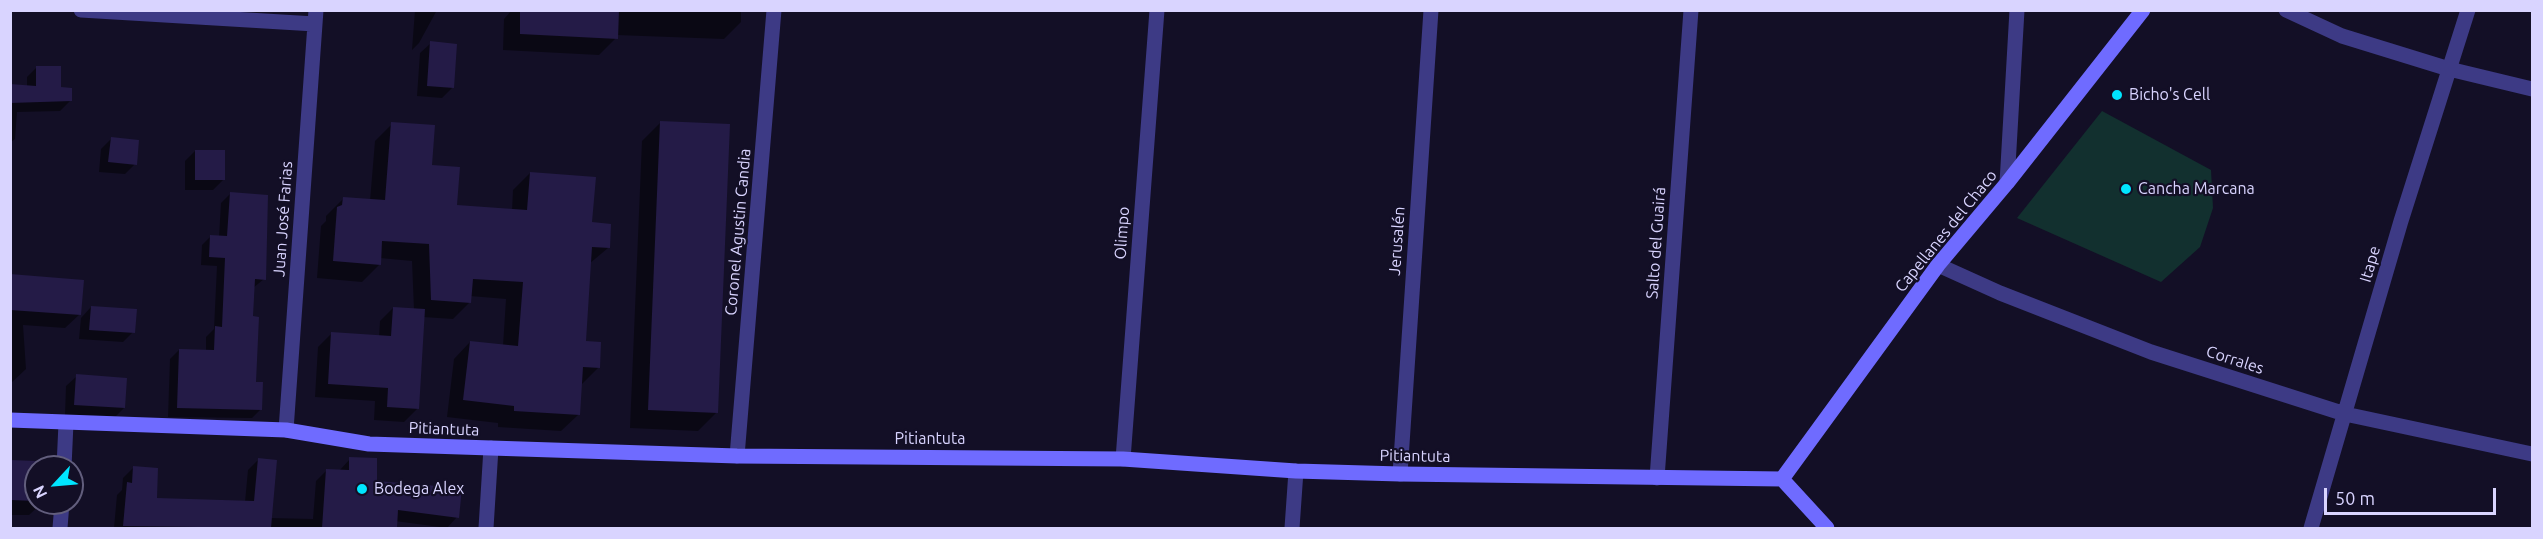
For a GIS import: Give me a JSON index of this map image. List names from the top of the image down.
{
  "streets": {
    "street": [
      "Juan José Farias",
      "Capellanes del Chaco",
      "Coronel Agustin Candia",
      "Olimpo",
      "Jerusalén",
      "Salto del Guairá",
      "Itape",
      "Corrales",
      "Pitiantuta"
    ]
  },
  "crossings": [
    ["Juan José Farias", "Pitiantuta"],
    ["Capellanes del Chaco", "Corrales"],
    ["Capellanes del Chaco", "Pitiantuta"],
    ["Coronel Agustin Candia", "Pitiantuta"],
    ["Olimpo", "Pitiantuta"],
    ["Jerusalén", "Pitiantuta"],
    ["Salto del Guairá", "Pitiantuta"],
    ["Itape", "Corrales"]
  ],
  "places": ["Bicho's Cell", "Cancha Marcana", "Bodega Alex"],
  "scale_bar": "50 m",
  "north": "bottom left"
}
